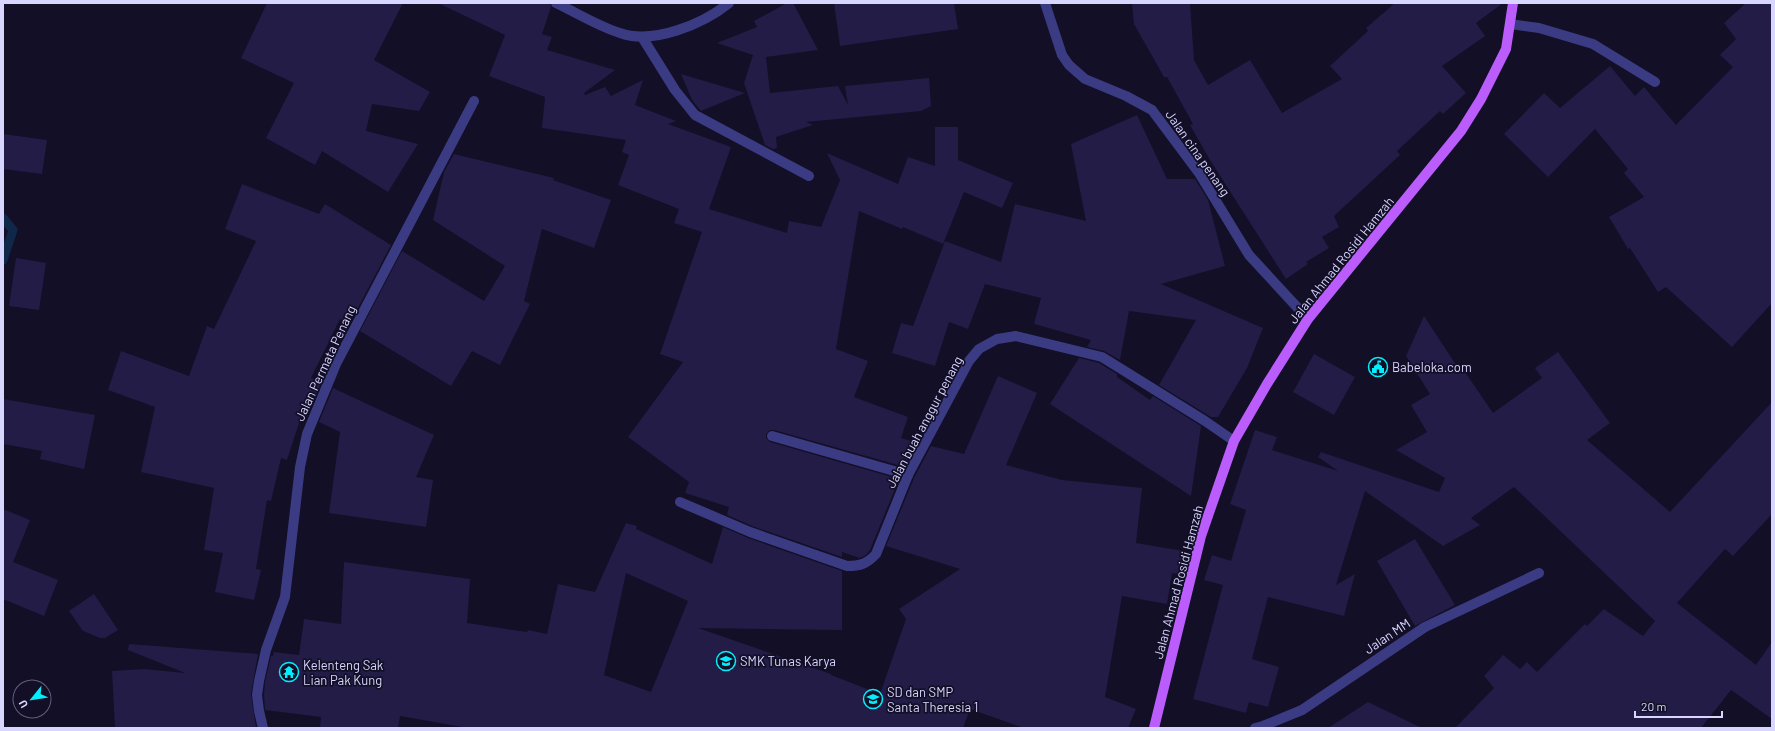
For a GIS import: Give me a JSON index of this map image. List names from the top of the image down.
{
  "streets": {
    "main road": ["Jalan Ahmad Rosidi Hamzah"],
    "street": [
      "Jalan cina penang",
      "Jalan Permata Penang",
      "Jalan buah anggur penang",
      "Jalan MM"
    ]
  },
  "crossings": [
    ["Jalan cina penang", "Jalan Ahmad Rosidi Hamzah"],
    ["Jalan Ahmad Rosidi Hamzah", "Jalan buah anggur penang"]
  ],
  "places": {
    "public building": ["Babeloka.com"],
    "school or university": ["SMK Tunas Karya", "SD dan SMP Santa Theresia 1"],
    "temple": ["Kelenteng Sak Lian Pak Kung"]
  },
  "scale_bar": "20 m",
  "north": "bottom left"
}
